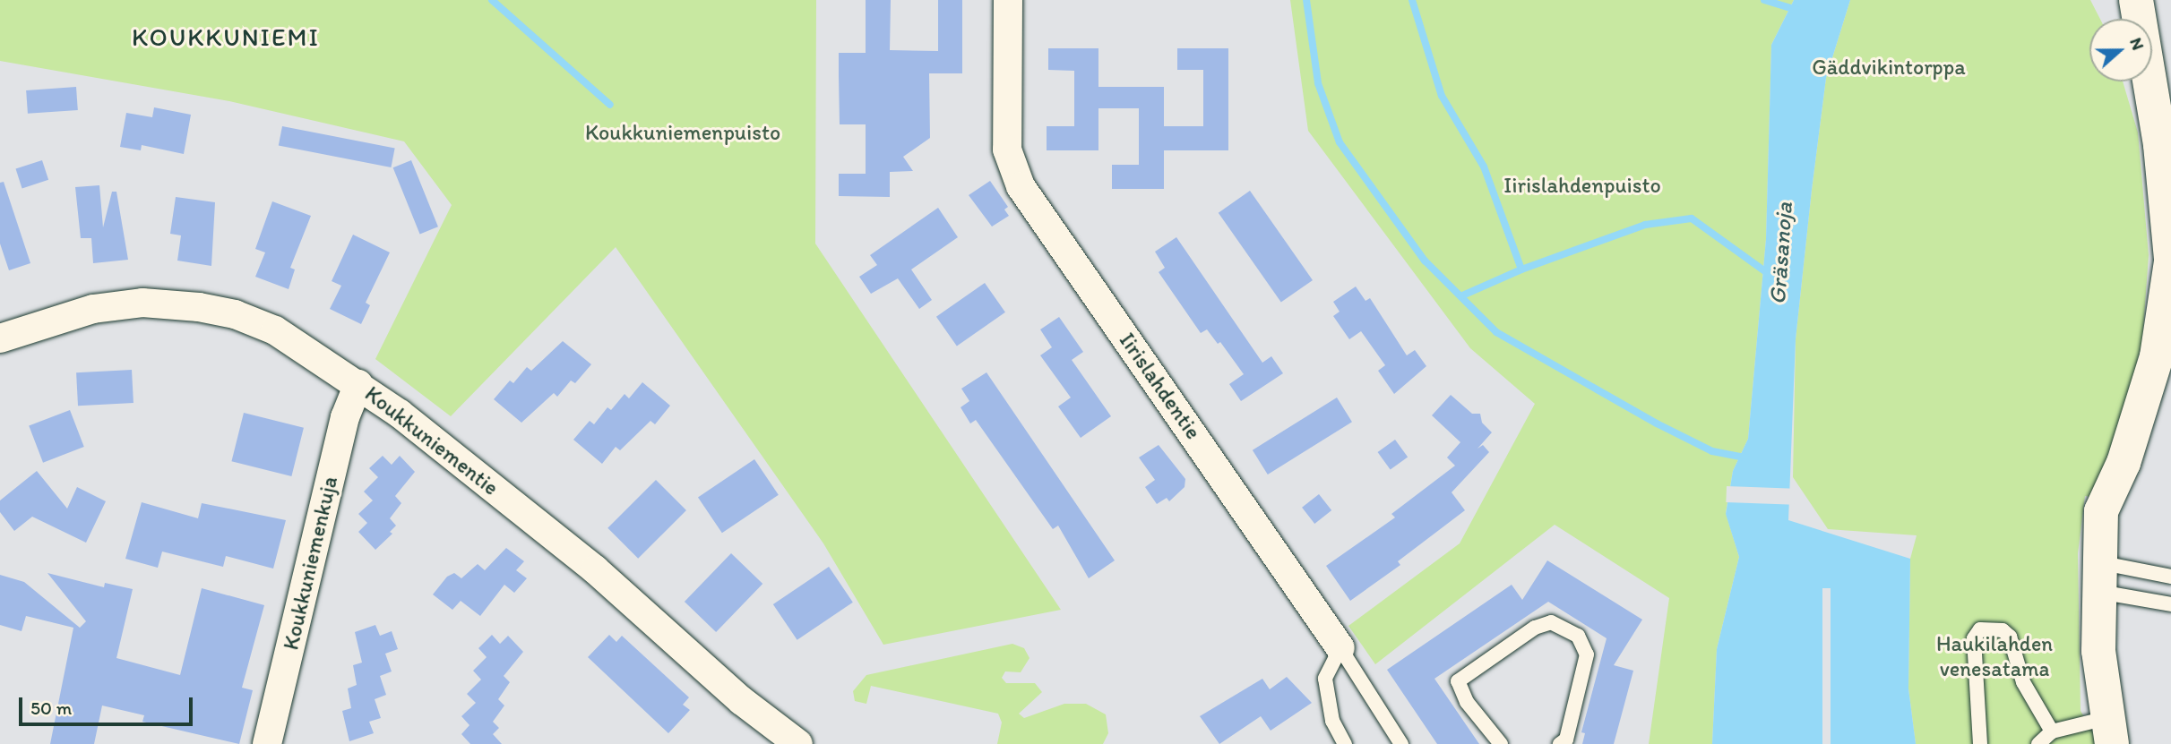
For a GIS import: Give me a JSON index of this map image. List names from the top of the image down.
{
  "streets": {
    "street": ["Iirislahdentie", "Koukkuniementie", "Koukkuniemenkuja"]
  },
  "crossings": [
    ["Koukkuniementie", "Koukkuniemenkuja"]
  ],
  "districts": ["KOUKKUNIEMI"],
  "water": ["Gräsanoja"],
  "parks": [
    "Gäddvikintorppa",
    "Koukkuniemenpuisto",
    "Iirislahdenpuisto",
    "Haukilahden venesatama"
  ],
  "scale_bar": "50 m",
  "north": "right"
}
